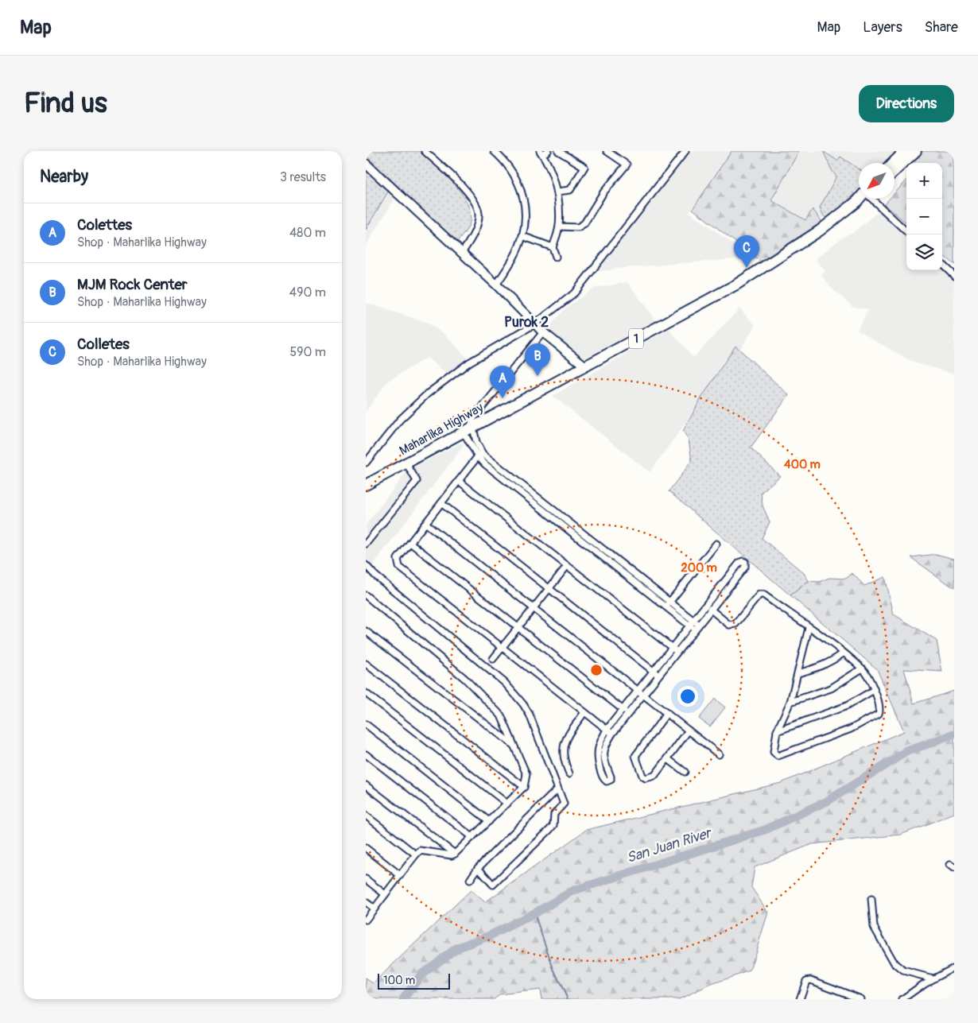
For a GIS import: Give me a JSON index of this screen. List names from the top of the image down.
{
  "streets": {
    "highway": ["1", "Maharlika Highway"]
  },
  "districts": ["Purok 2"],
  "water": ["San Juan River"],
  "scale_bar": "100 m",
  "north": "bottom left",
  "page": {
    "header": "Map",
    "nav": ["Map", "Layers", "Share"],
    "buttons": "Directions",
    "title": "Find us",
    "heading": ["Nearby", "3 results"],
    "map_buttons": ["+", "−"],
    "list": [
      {
        "mark": "A",
        "name": "Colettes",
        "note": "Shop · Maharlika Highway",
        "value": "480 m"
      },
      {
        "mark": "B",
        "name": "MJM Rock Center",
        "note": "Shop · Maharlika Highway",
        "value": "490 m"
      },
      {
        "mark": "C",
        "name": "Colletes",
        "note": "Shop · Maharlika Highway",
        "value": "590 m"
      }
    ],
    "pins": ["C", "B", "A"],
    "scale": "100 m"
  },
  "rings": ["400 m", "200 m"]
}
